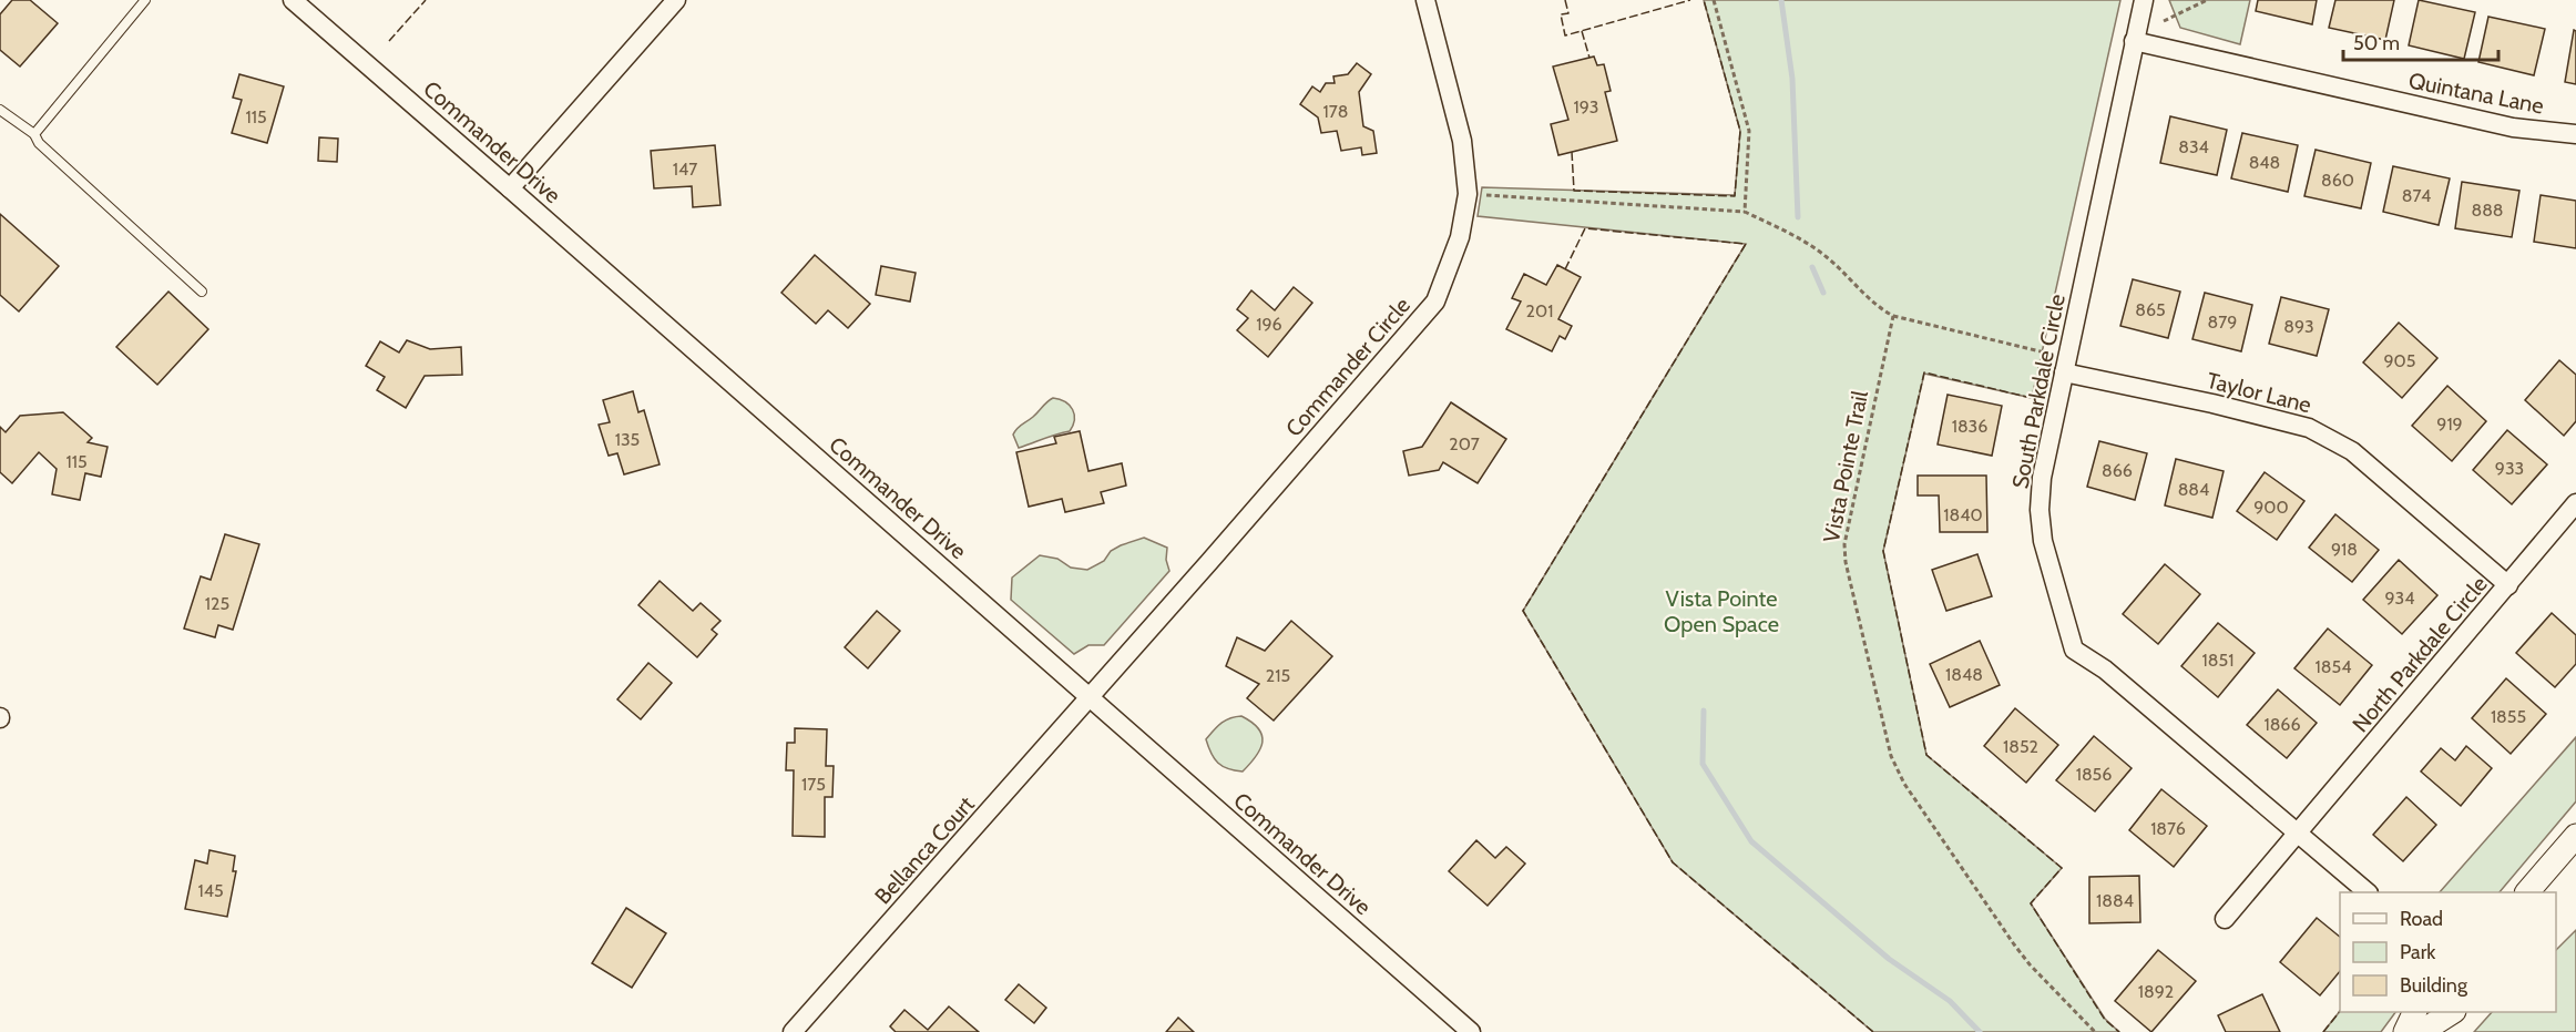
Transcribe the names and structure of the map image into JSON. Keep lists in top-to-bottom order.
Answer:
{
  "streets": {
    "street": [
      "Quintana Lane",
      "Commander Drive",
      "Commander Circle",
      "South Parkdale Circle",
      "Taylor Lane",
      "North Parkdale Circle",
      "Bellanca Court"
    ],
    "path": ["Vista Pointe Trail"]
  },
  "crossings": [
    ["Quintana Lane", "South Parkdale Circle"],
    ["Commander Drive", "Commander Circle"],
    ["Commander Drive", "Bellanca Court"],
    ["Commander Circle", "Bellanca Court"],
    ["South Parkdale Circle", "Taylor Lane"],
    ["South Parkdale Circle", "North Parkdale Circle"],
    ["Taylor Lane", "North Parkdale Circle"]
  ],
  "parks": ["Vista Pointe Open Space"],
  "house_numbers": [
    "193",
    "178",
    "115",
    "834",
    "848",
    "147",
    "860",
    "874",
    "888",
    "865",
    "201",
    "879",
    "196",
    "893",
    "905",
    "919",
    "1836",
    "135",
    "207",
    "115",
    "933",
    "866",
    "884",
    "900",
    "1840",
    "918",
    "934",
    "125",
    "1851",
    "1854",
    "1848",
    "215",
    "1855",
    "1866",
    "1852",
    "1856",
    "175",
    "1876",
    "145",
    "1884",
    "1892"
  ],
  "legend": ["Road", "Park", "Building"],
  "scale_bar": "50 m"
}
